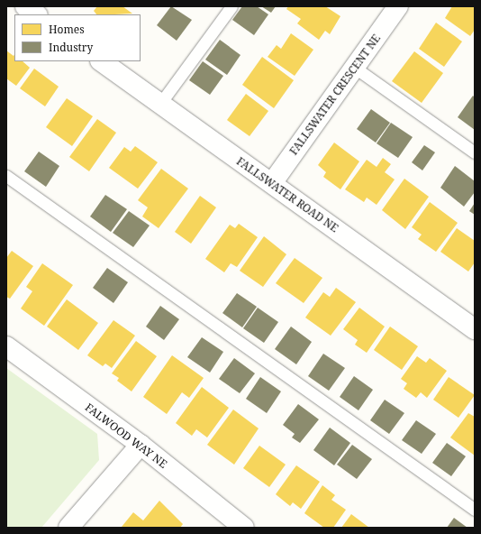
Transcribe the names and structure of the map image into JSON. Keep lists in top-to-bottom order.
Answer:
{
  "streets": {
    "street": ["FALLSWATER CRESCENT NE", "FALLSWATER ROAD NE", "FALWOOD WAY NE"]
  },
  "crossings": [
    ["FALLSWATER CRESCENT NE", "FALLSWATER ROAD NE"]
  ],
  "legend": ["Homes", "Industry"]
}
